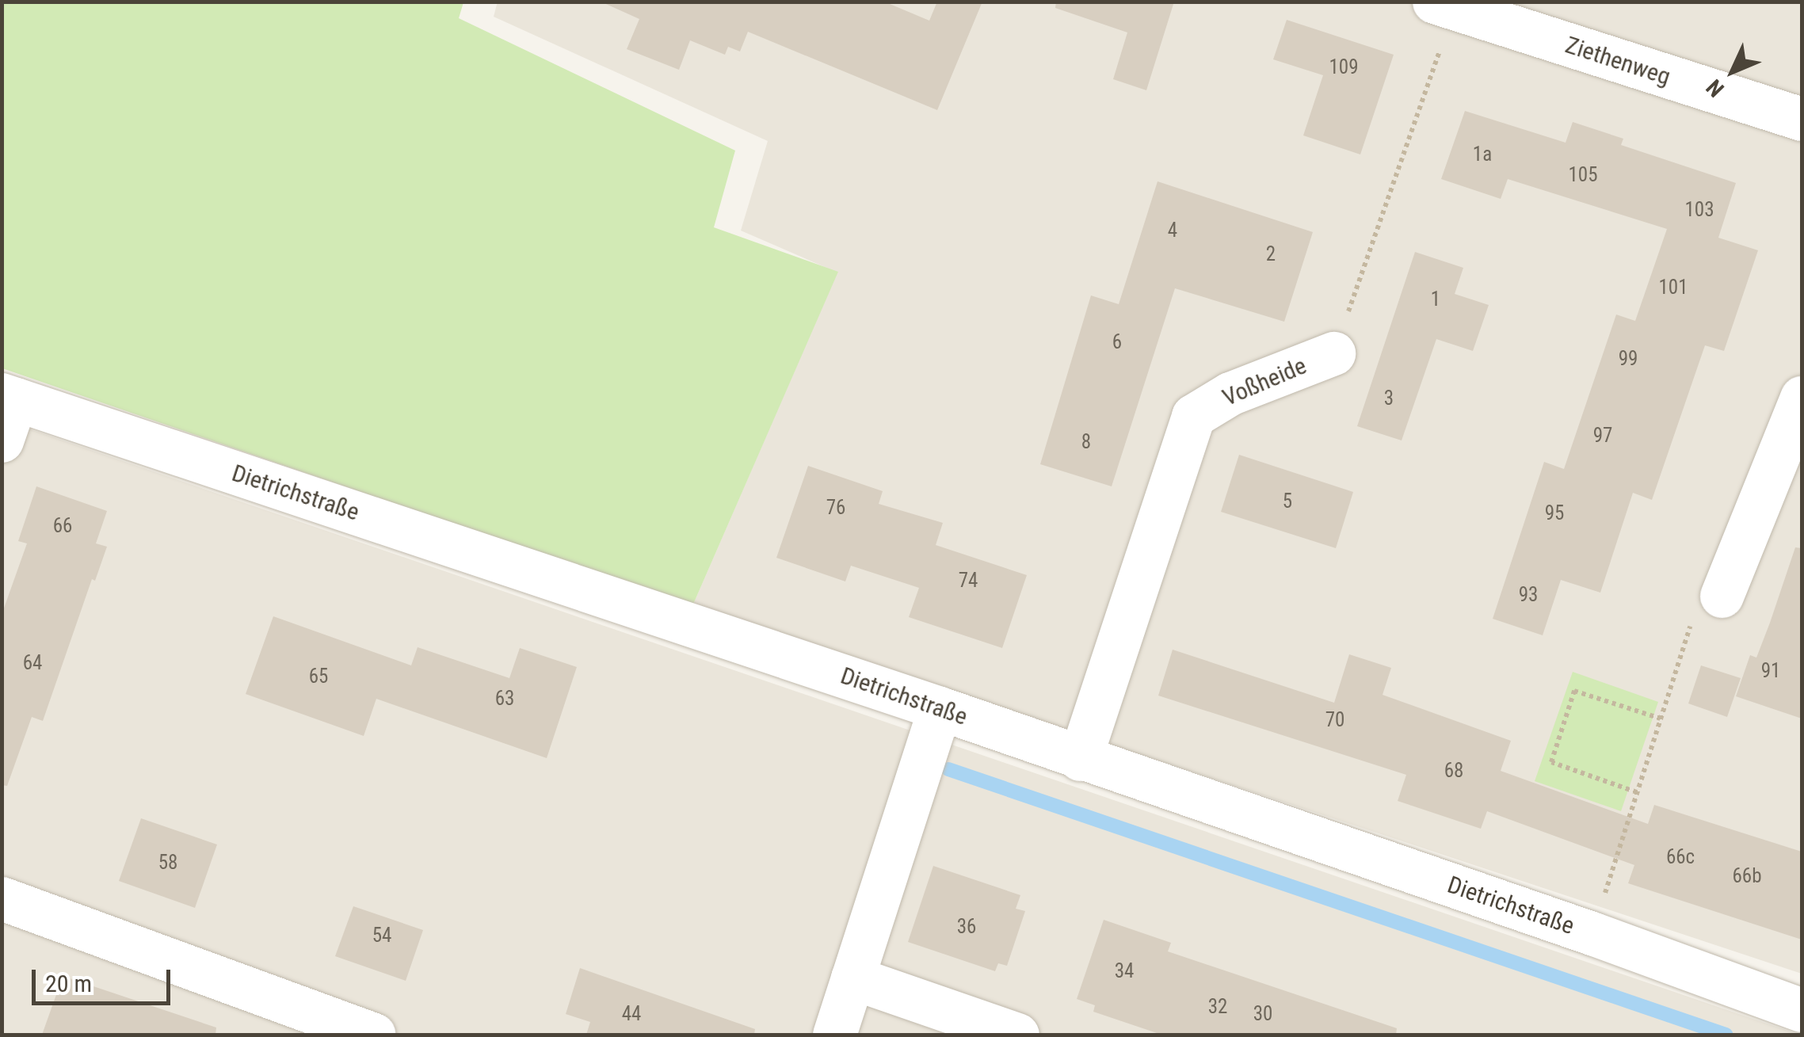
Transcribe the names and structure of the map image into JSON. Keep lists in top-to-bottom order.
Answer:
{
  "streets": {
    "street": ["Ziethenweg", "Voßheide", "Dietrichstraße"]
  },
  "crossings": [
    ["Ziethenweg", "Voßheide"],
    ["Voßheide", "Dietrichstraße"]
  ],
  "house_numbers": [
    "109",
    "1a",
    "105",
    "103",
    "4",
    "2",
    "101",
    "1",
    "6",
    "99",
    "3",
    "97",
    "8",
    "5",
    "76",
    "95",
    "66",
    "74",
    "93",
    "64",
    "91",
    "65",
    "63",
    "70",
    "68",
    "66c",
    "58",
    "66b",
    "36",
    "54",
    "34",
    "32",
    "44",
    "30"
  ],
  "scale_bar": "20 m",
  "north": "bottom left"
}
